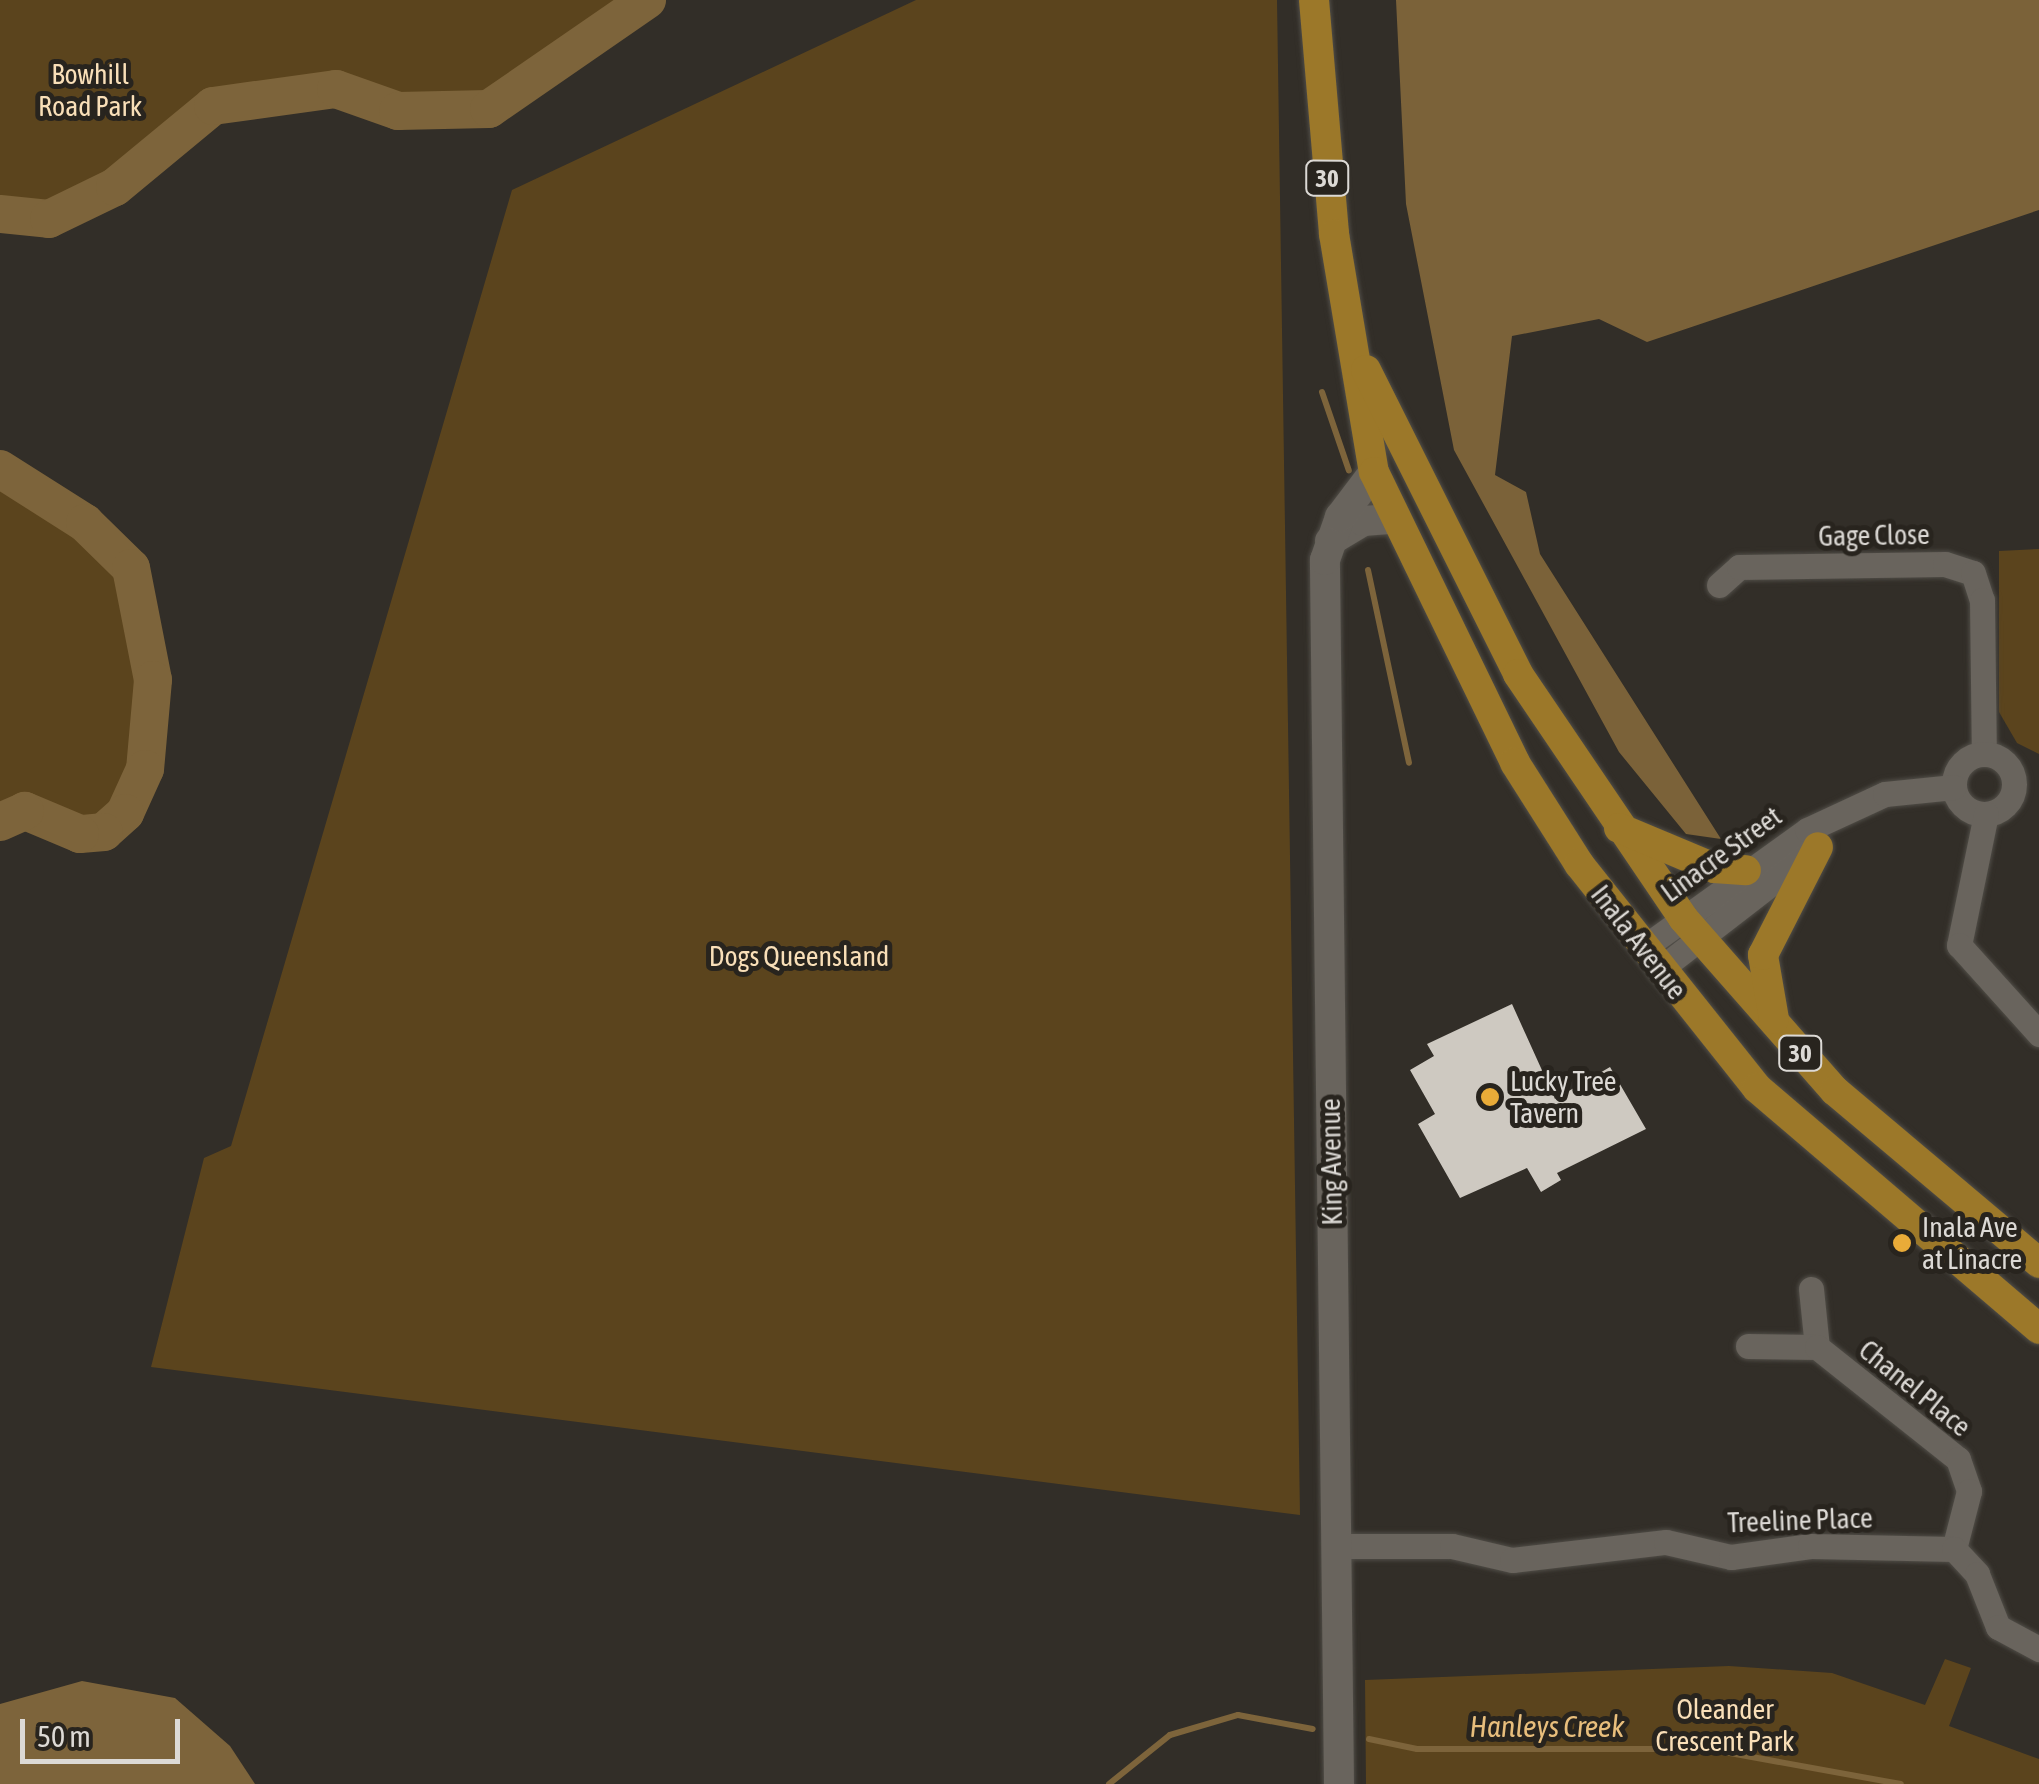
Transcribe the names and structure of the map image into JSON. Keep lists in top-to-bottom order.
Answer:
{
  "streets": {
    "main road": ["30", "Inala Avenue"],
    "street": [
      "Gage Close",
      "Linacre Street",
      "King Avenue",
      "Chanel Place",
      "Treeline Place"
    ]
  },
  "crossings": [
    ["30", "Inala Avenue"],
    ["Gage Close", "Linacre Street"],
    ["Linacre Street", "Inala Avenue"],
    ["King Avenue", "Treeline Place"],
    ["Chanel Place", "Treeline Place"]
  ],
  "water": ["Hanleys Creek"],
  "parks": ["Bowhill Road Park", "Dogs Queensland", "Oleander Crescent Park"],
  "places": ["Lucky Tree Tavern", "Inala Ave at Linacre"],
  "scale_bar": "50 m"
}
